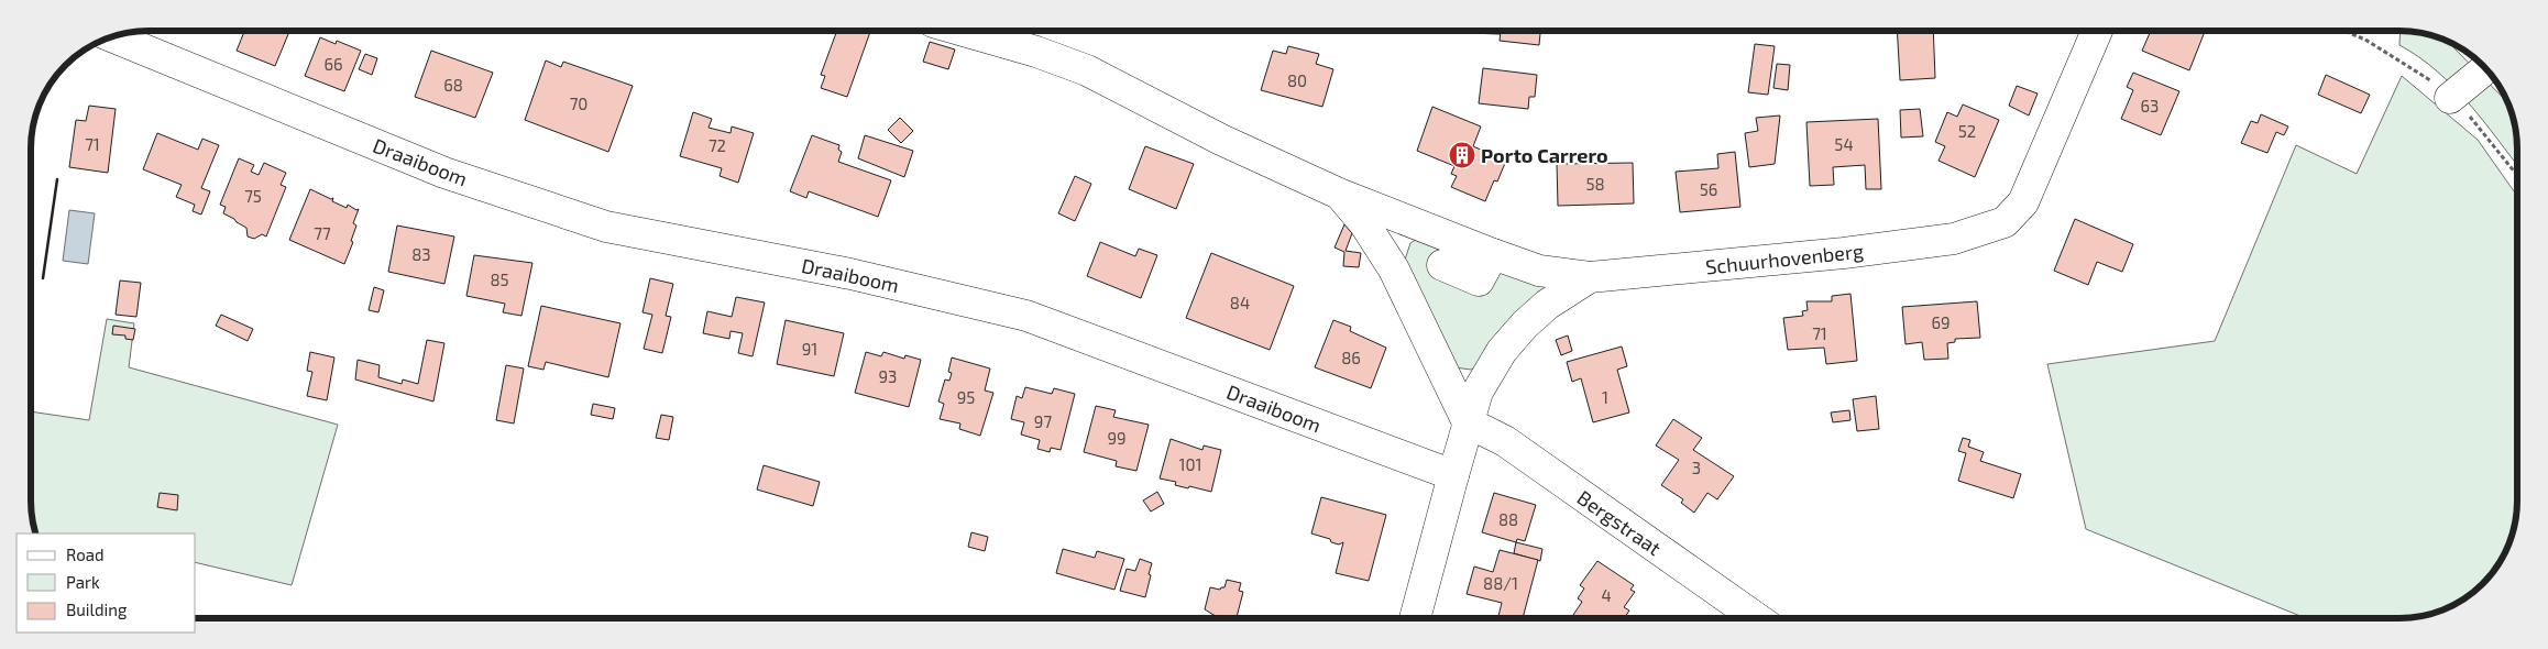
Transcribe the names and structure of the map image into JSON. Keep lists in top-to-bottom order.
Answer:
{
  "streets": {
    "street": ["Draaiboom", "Schuurhovenberg", "Bergstraat"]
  },
  "crossings": [
    ["Draaiboom", "Schuurhovenberg"],
    ["Schuurhovenberg", "Bergstraat"]
  ],
  "places": {
    "building": ["Porto Carrero"]
  },
  "house_numbers": [
    "66",
    "80",
    "68",
    "70",
    "63",
    "52",
    "71",
    "54",
    "72",
    "58",
    "56",
    "75",
    "77",
    "83",
    "85",
    "84",
    "69",
    "71",
    "91",
    "86",
    "93",
    "95",
    "1",
    "97",
    "99",
    "101",
    "3",
    "88",
    "88/1",
    "4"
  ],
  "legend": ["Road", "Park", "Building"]
}
